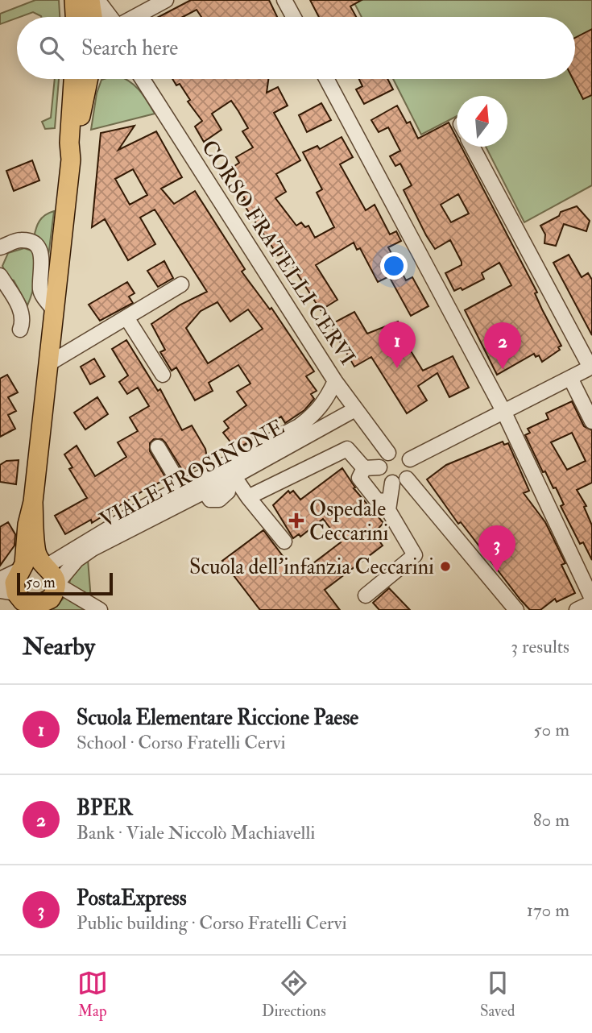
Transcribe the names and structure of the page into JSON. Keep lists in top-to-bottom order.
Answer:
{
  "streets": {
    "street": ["CORSO FRATELLI CERVI", "VIALE FROSINONE"]
  },
  "crossings": [
    ["CORSO FRATELLI CERVI", "VIALE FROSINONE"]
  ],
  "places": {
    "health": ["Ospedale Ceccarini"],
    "other": ["Scuola dell'infanzia Ceccarini"]
  },
  "scale_bar": "50 m",
  "north": "top",
  "page": {
    "search": "Search here",
    "pins": ["1", "2", "3"],
    "scale": "50 m",
    "heading": ["Nearby", "3 results"],
    "list": [
      {
        "mark": "1",
        "name": "Scuola Elementare Riccione Paese",
        "note": "School · Corso Fratelli Cervi",
        "value": "50 m"
      },
      {
        "mark": "2",
        "name": "BPER",
        "note": "Bank · Viale Niccolò Machiavelli",
        "value": "80 m"
      },
      {
        "mark": "3",
        "name": "PostaExpress",
        "note": "Public building · Corso Fratelli Cervi",
        "value": "170 m"
      }
    ],
    "nav": ["Map", "Directions", "Saved"]
  }
}
